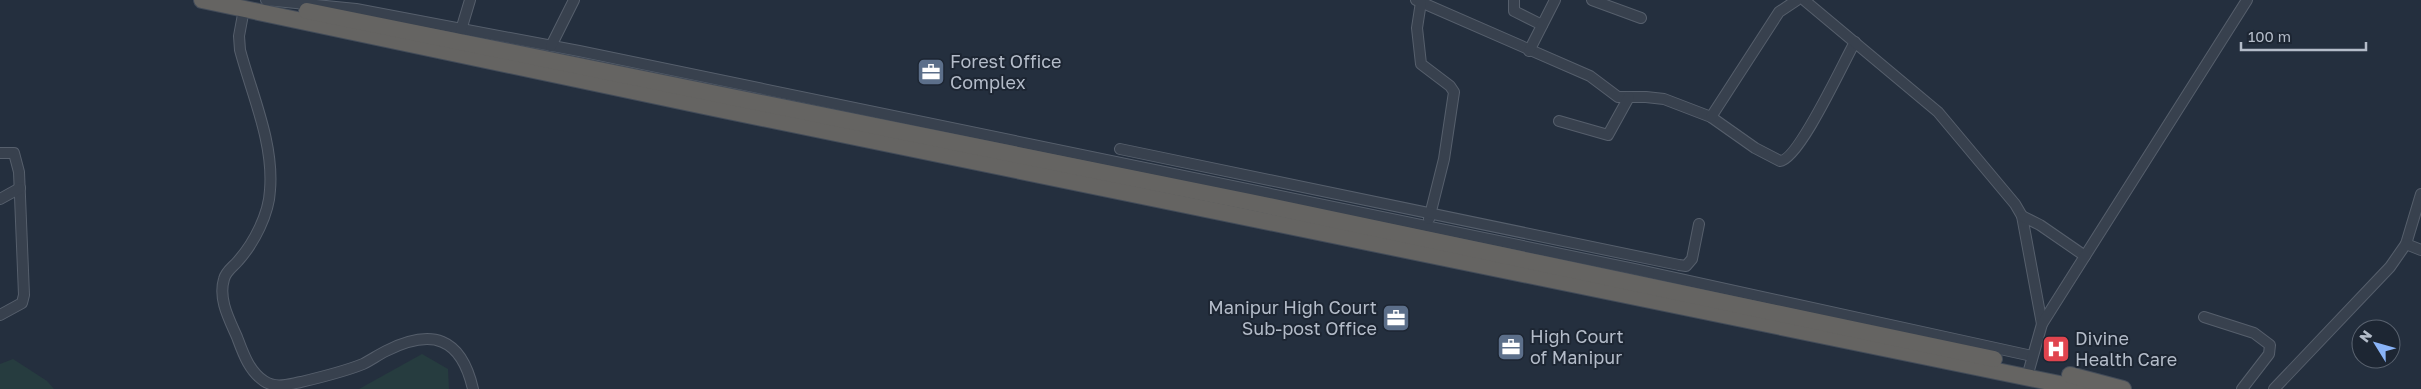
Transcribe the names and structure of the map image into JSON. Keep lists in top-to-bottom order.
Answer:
{
  "places": {
    "office": ["Forest Office Complex", "Manipur High Court Sub-post Office", "High Court of Manipur"],
    "hospital": ["Divine Health Care"]
  },
  "scale_bar": "100 m",
  "north": "top left"
}
